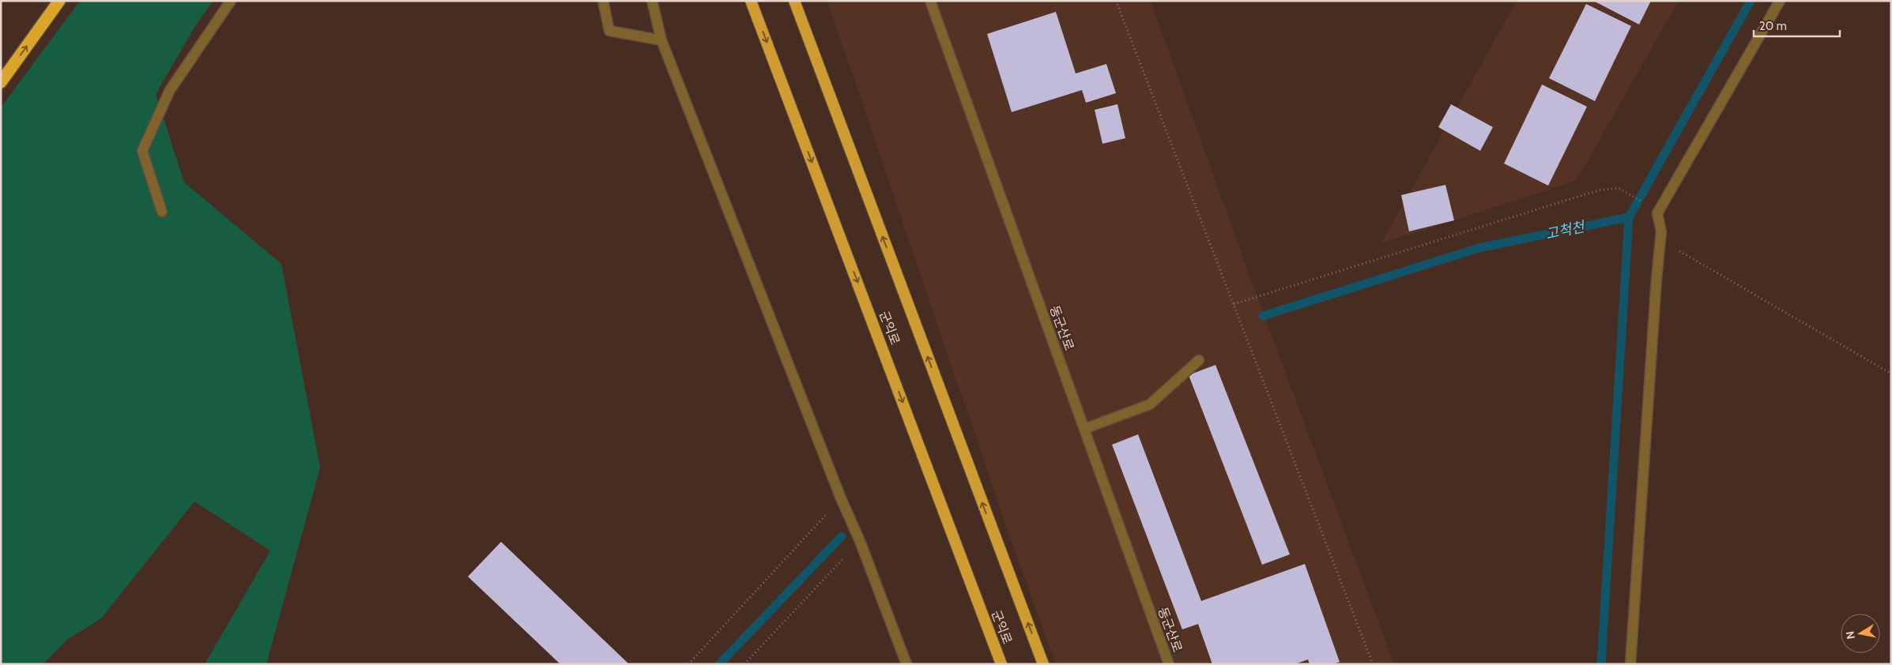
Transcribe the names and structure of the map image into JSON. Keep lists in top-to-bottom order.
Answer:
{
  "streets": {
    "highway": ["군익로"],
    "street": ["동군산로"]
  },
  "water": ["고척천"],
  "scale_bar": "20 m",
  "north": "left"
}
